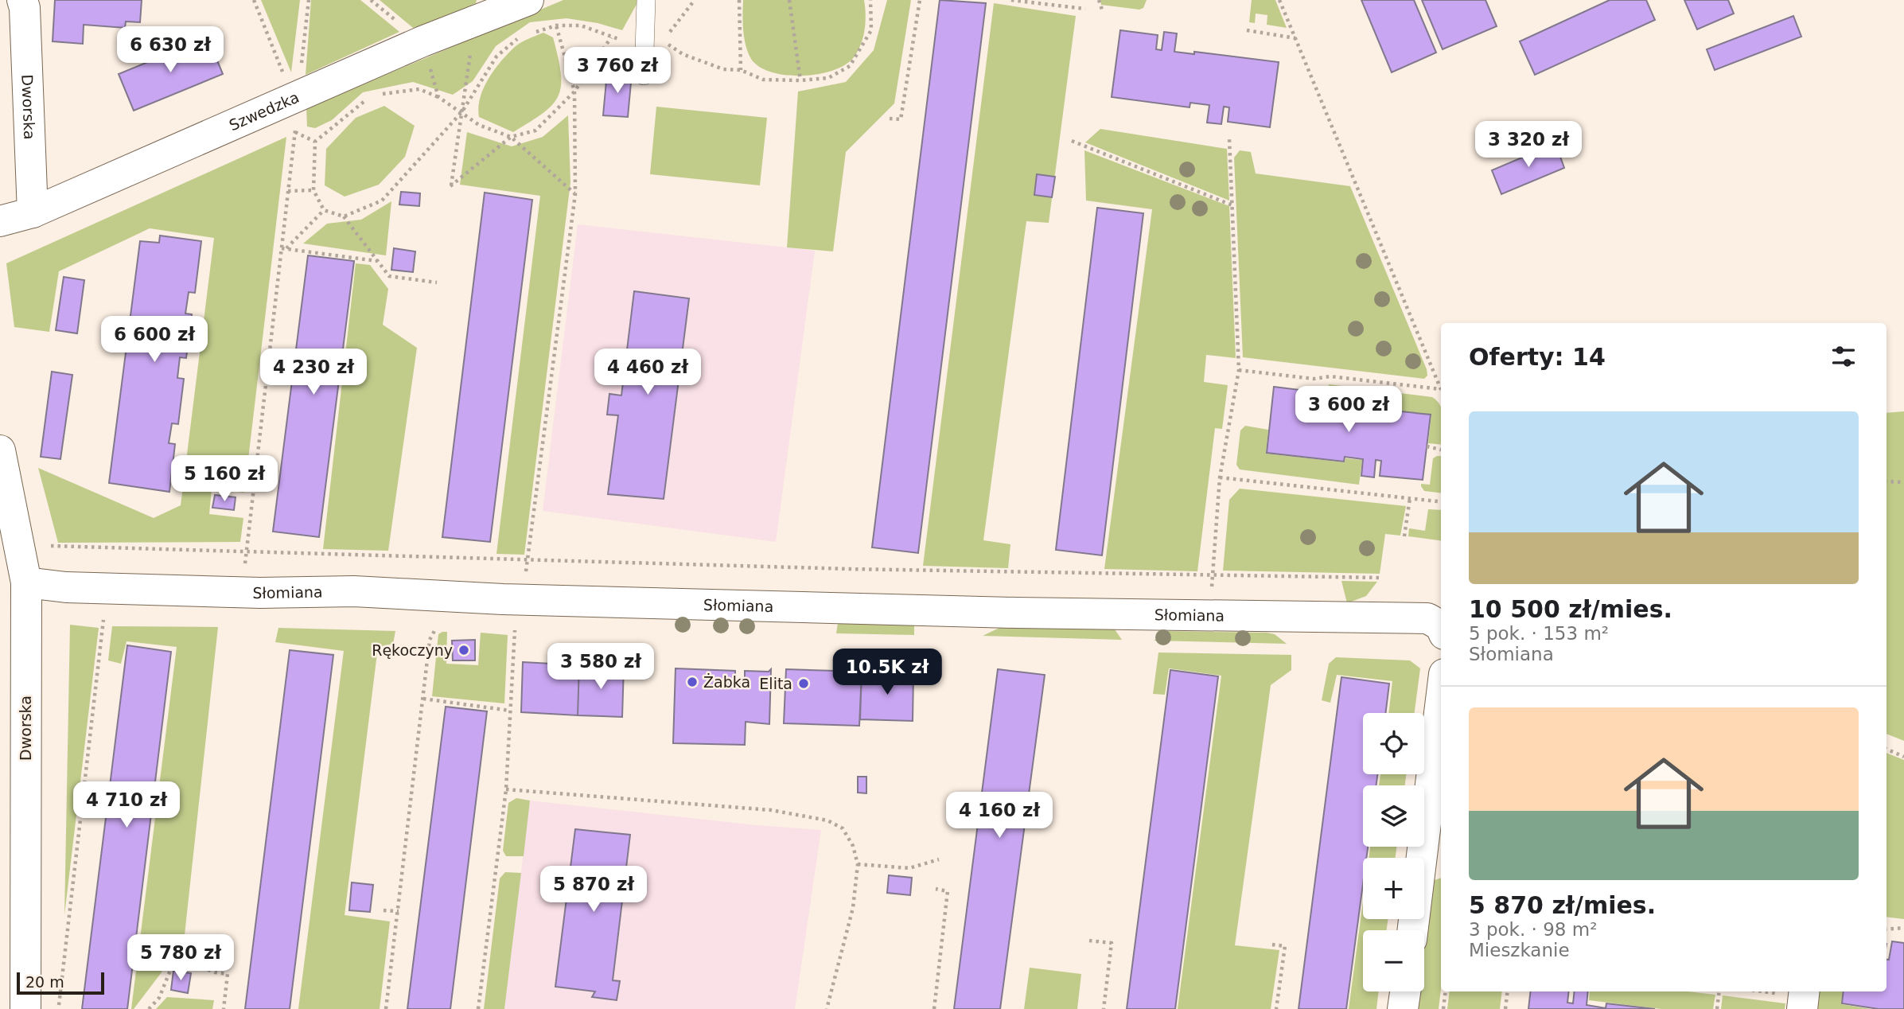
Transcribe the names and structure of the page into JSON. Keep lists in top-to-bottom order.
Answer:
{
  "streets": {
    "street": ["Dworska", "Szwedzka", "Słomiana"]
  },
  "crossings": [
    ["Dworska", "Szwedzka"],
    ["Dworska", "Słomiana"]
  ],
  "places": ["Rękoczyny", "Żabka", "Elita"],
  "scale_bar": "20 m",
  "page": {
    "price": [
      "6 630 zł",
      "3 760 zł",
      "3 320 zł",
      "6 600 zł",
      "4 230 zł",
      "4 460 zł",
      "3 600 zł",
      "5 160 zł",
      "3 580 zł",
      "10.5K zł",
      "4 710 zł",
      "4 160 zł",
      "5 870 zł",
      "5 780 zł"
    ],
    "heading": "Oferty: 14",
    "list": [
      {
        "name": "10 500 zł/mies.",
        "note": "5 pok. · 153 m² · Słomiana"
      },
      {
        "name": "5 870 zł/mies.",
        "note": "3 pok. · 98 m² · Mieszkanie"
      }
    ],
    "map_buttons": ["+", "−"],
    "scale": "20 m"
  }
}
